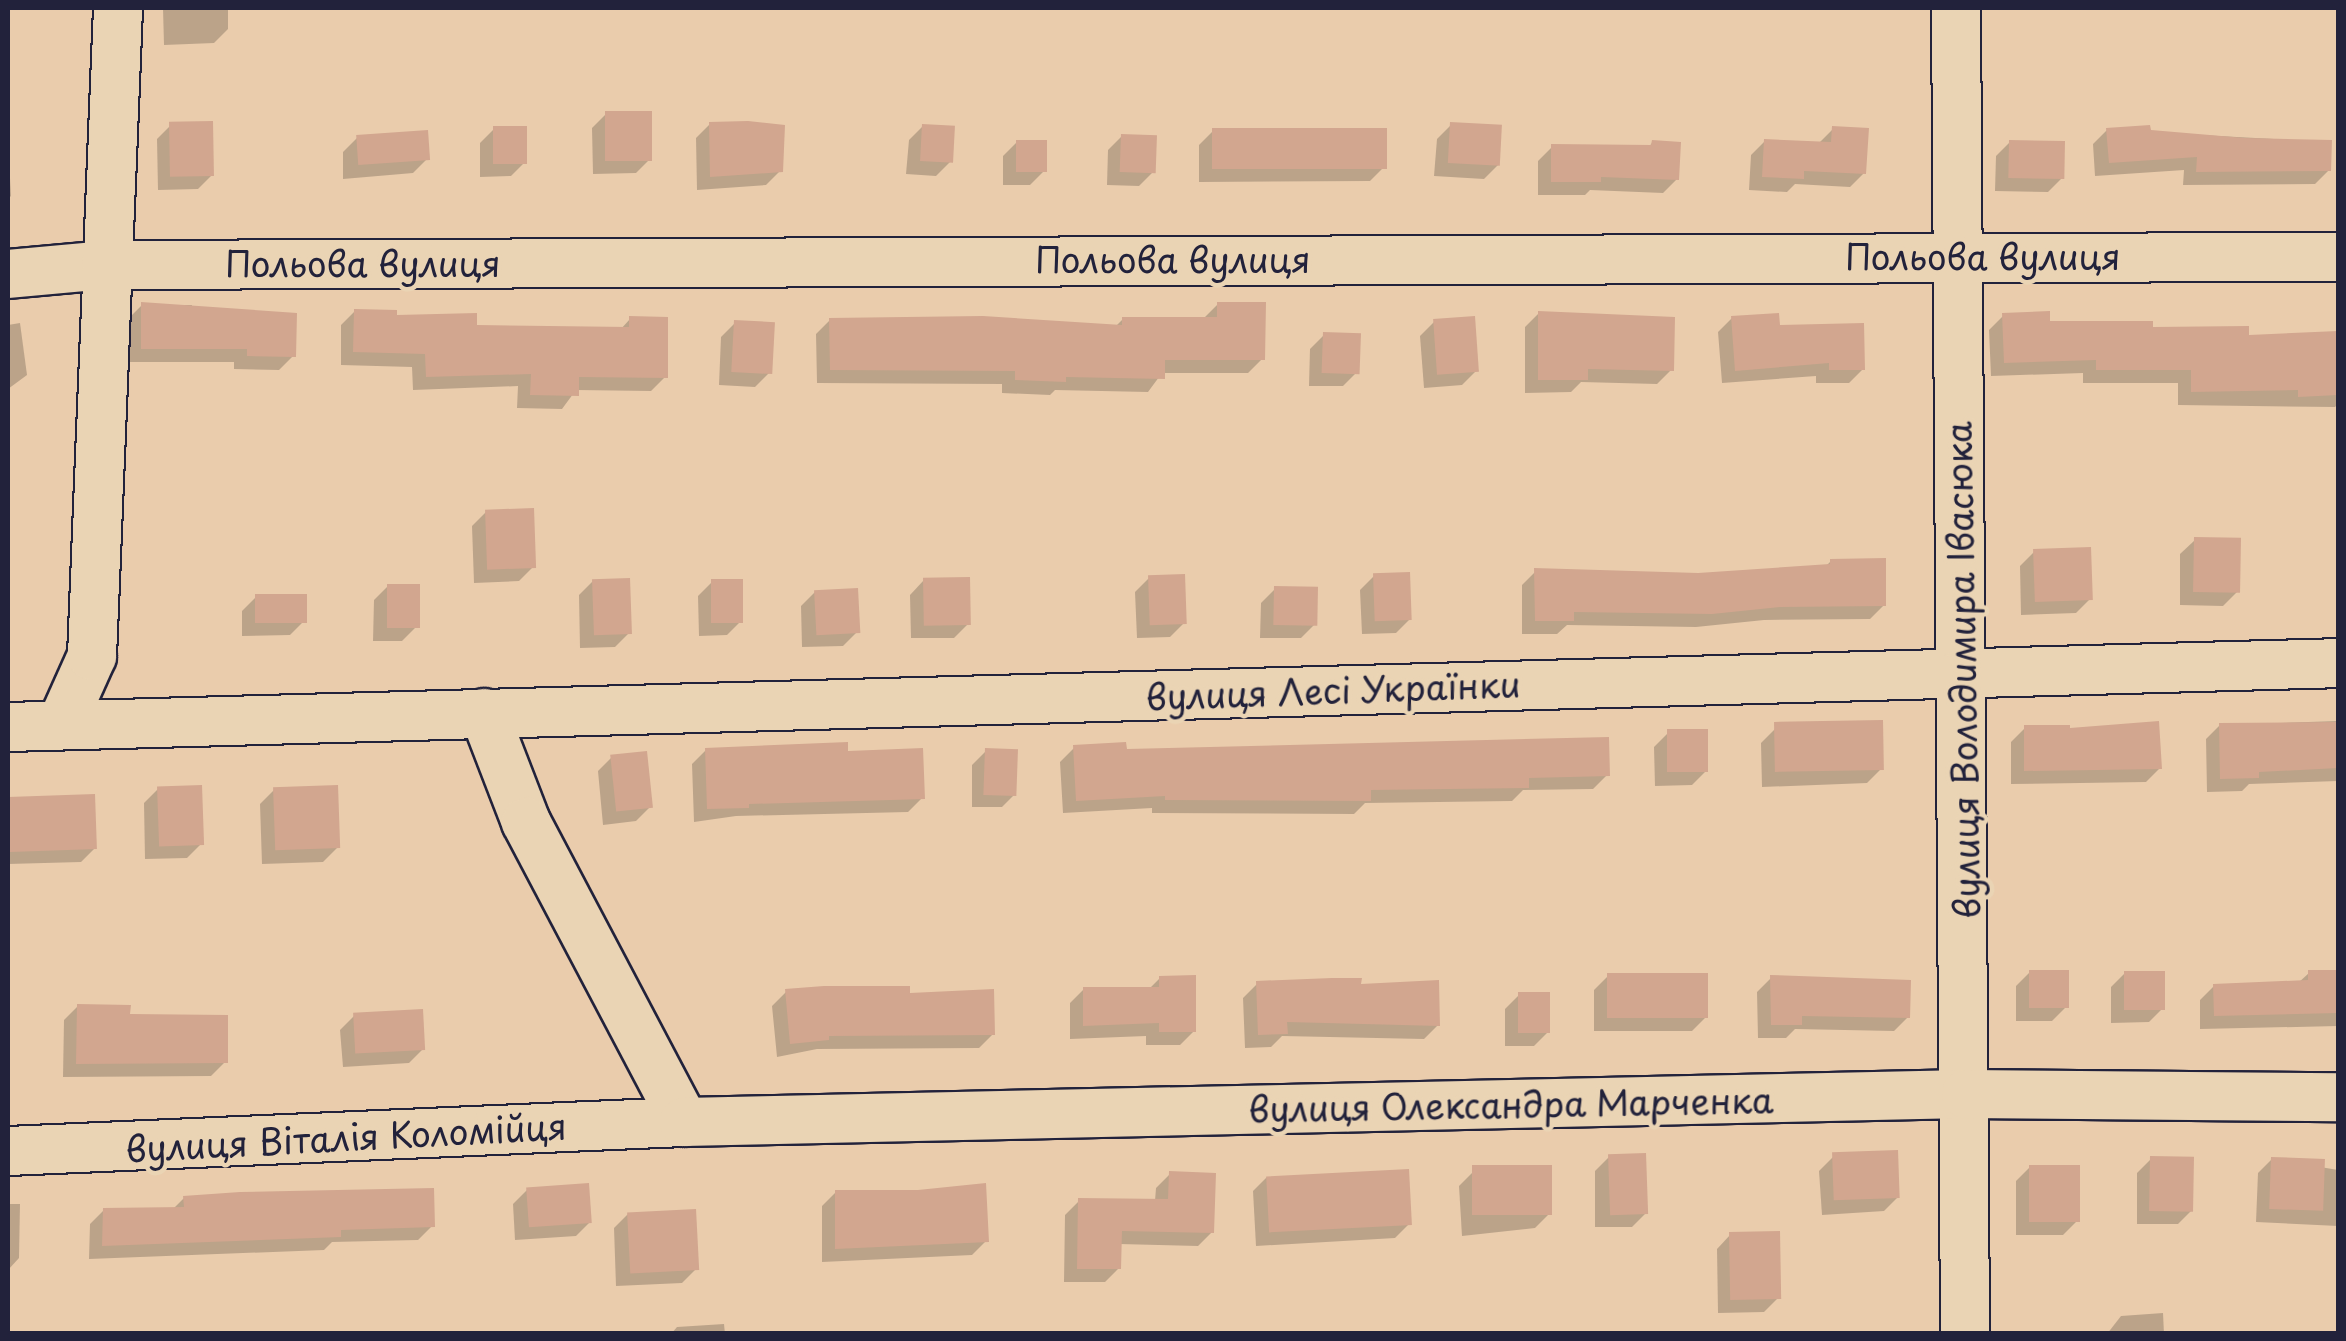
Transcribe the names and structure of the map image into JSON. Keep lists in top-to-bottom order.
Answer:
{
  "streets": {
    "street": [
      "Польова вулиця",
      "вулиця Володимира Івасюка",
      "вулиця Лесі Українки",
      "вулиця Олександра Марченка",
      "вулиця Віталія Коломійця"
    ]
  },
  "crossings": [
    ["Польова вулиця", "вулиця Володимира Івасюка"],
    ["вулиця Володимира Івасюка", "вулиця Лесі Українки"],
    ["вулиця Володимира Івасюка", "вулиця Олександра Марченка"],
    ["вулиця Олександра Марченка", "вулиця Віталія Коломійця"]
  ]
}
